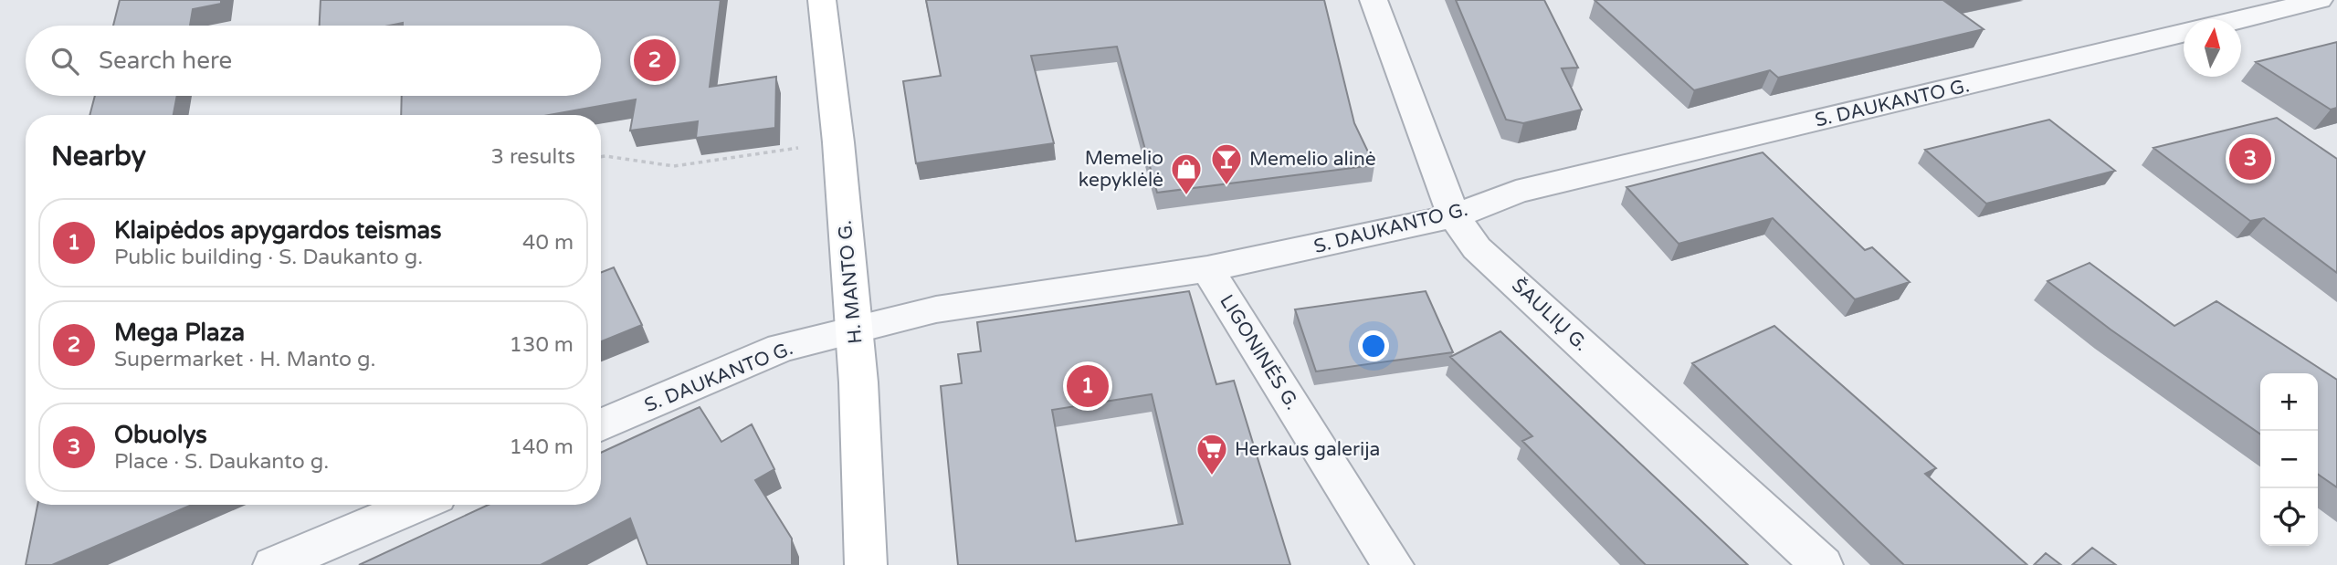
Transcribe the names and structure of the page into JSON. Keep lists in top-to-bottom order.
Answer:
{
  "streets": {
    "main road": ["H. MANTO G."],
    "street": ["S. DAUKANTO G.", "ŠAULIŲ G.", "LIGONINĖS G."]
  },
  "crossings": [
    ["S. DAUKANTO G.", "H. MANTO G."],
    ["S. DAUKANTO G.", "ŠAULIŲ G."],
    ["S. DAUKANTO G.", "LIGONINĖS G."]
  ],
  "places": {
    "bar": ["Memelio alinė"],
    "shop": ["Memelio kepyklėlė"],
    "supermarket": ["Herkaus galerija"]
  },
  "north": "top",
  "page": {
    "search": "Search here",
    "pins": ["2", "3", "1"],
    "heading": ["Nearby", "3 results"],
    "list": [
      {
        "mark": "1",
        "name": "Klaipėdos apygardos teismas",
        "note": "Public building · S. Daukanto g.",
        "value": "40 m"
      },
      {
        "mark": "2",
        "name": "Mega Plaza",
        "note": "Supermarket · H. Manto g.",
        "value": "130 m"
      },
      {
        "mark": "3",
        "name": "Obuolys",
        "note": "Place · S. Daukanto g.",
        "value": "140 m"
      }
    ],
    "map_buttons": ["+", "−"]
  }
}
